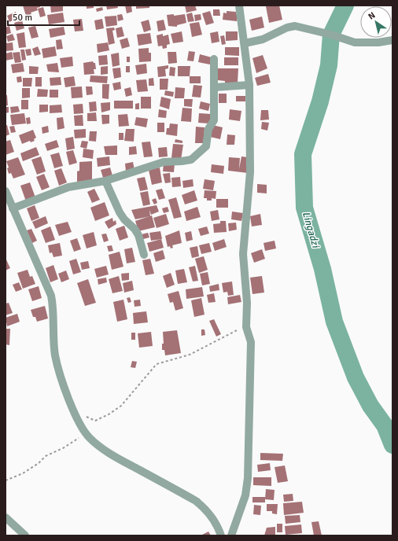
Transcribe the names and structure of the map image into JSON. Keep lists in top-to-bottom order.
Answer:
{
  "water": ["Lingadzi"],
  "scale_bar": "50 m",
  "north": "top left"
}
